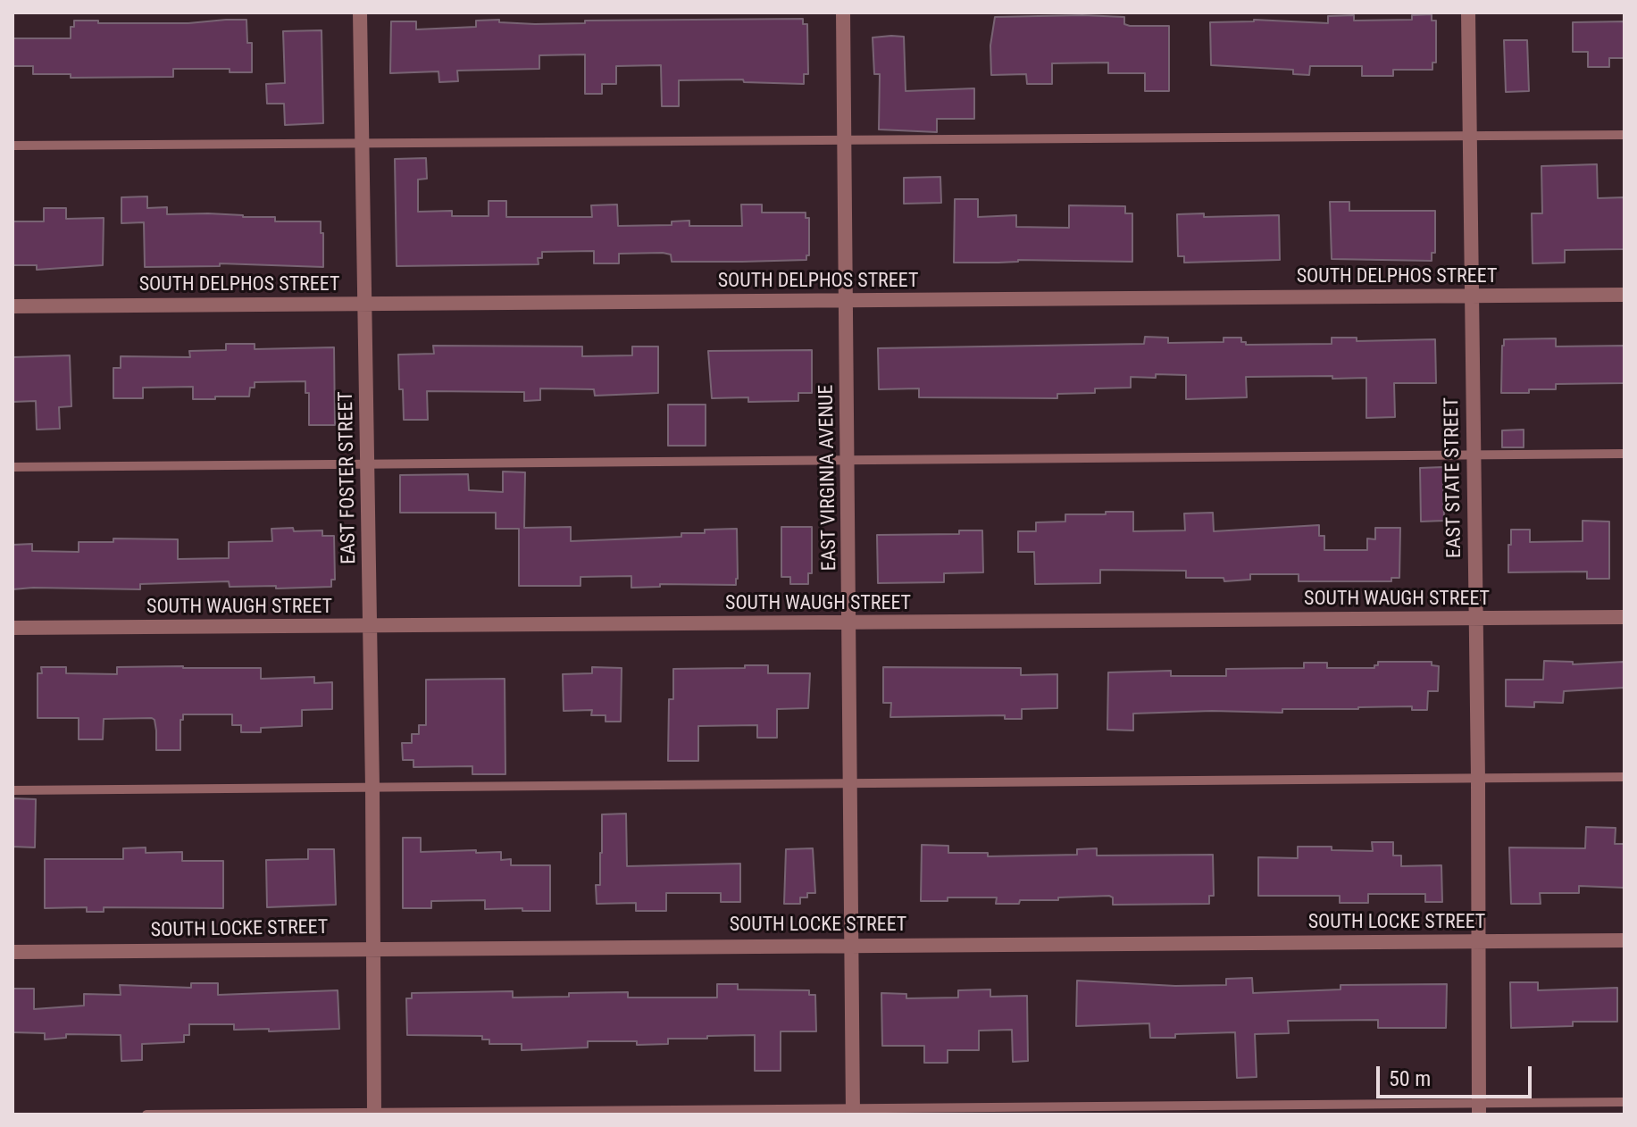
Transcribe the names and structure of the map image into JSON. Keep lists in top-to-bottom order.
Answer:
{
  "streets": {
    "street": [
      "SOUTH DELPHOS STREET",
      "EAST FOSTER STREET",
      "EAST VIRGINIA AVENUE",
      "EAST STATE STREET",
      "SOUTH WAUGH STREET",
      "SOUTH LOCKE STREET"
    ]
  },
  "crossings": [
    ["SOUTH DELPHOS STREET", "EAST FOSTER STREET"],
    ["SOUTH DELPHOS STREET", "EAST VIRGINIA AVENUE"],
    ["SOUTH DELPHOS STREET", "EAST STATE STREET"],
    ["EAST FOSTER STREET", "SOUTH WAUGH STREET"],
    ["EAST FOSTER STREET", "SOUTH LOCKE STREET"],
    ["EAST VIRGINIA AVENUE", "SOUTH WAUGH STREET"],
    ["EAST VIRGINIA AVENUE", "SOUTH LOCKE STREET"],
    ["EAST STATE STREET", "SOUTH WAUGH STREET"],
    ["EAST STATE STREET", "SOUTH LOCKE STREET"]
  ],
  "scale_bar": "50 m"
}
